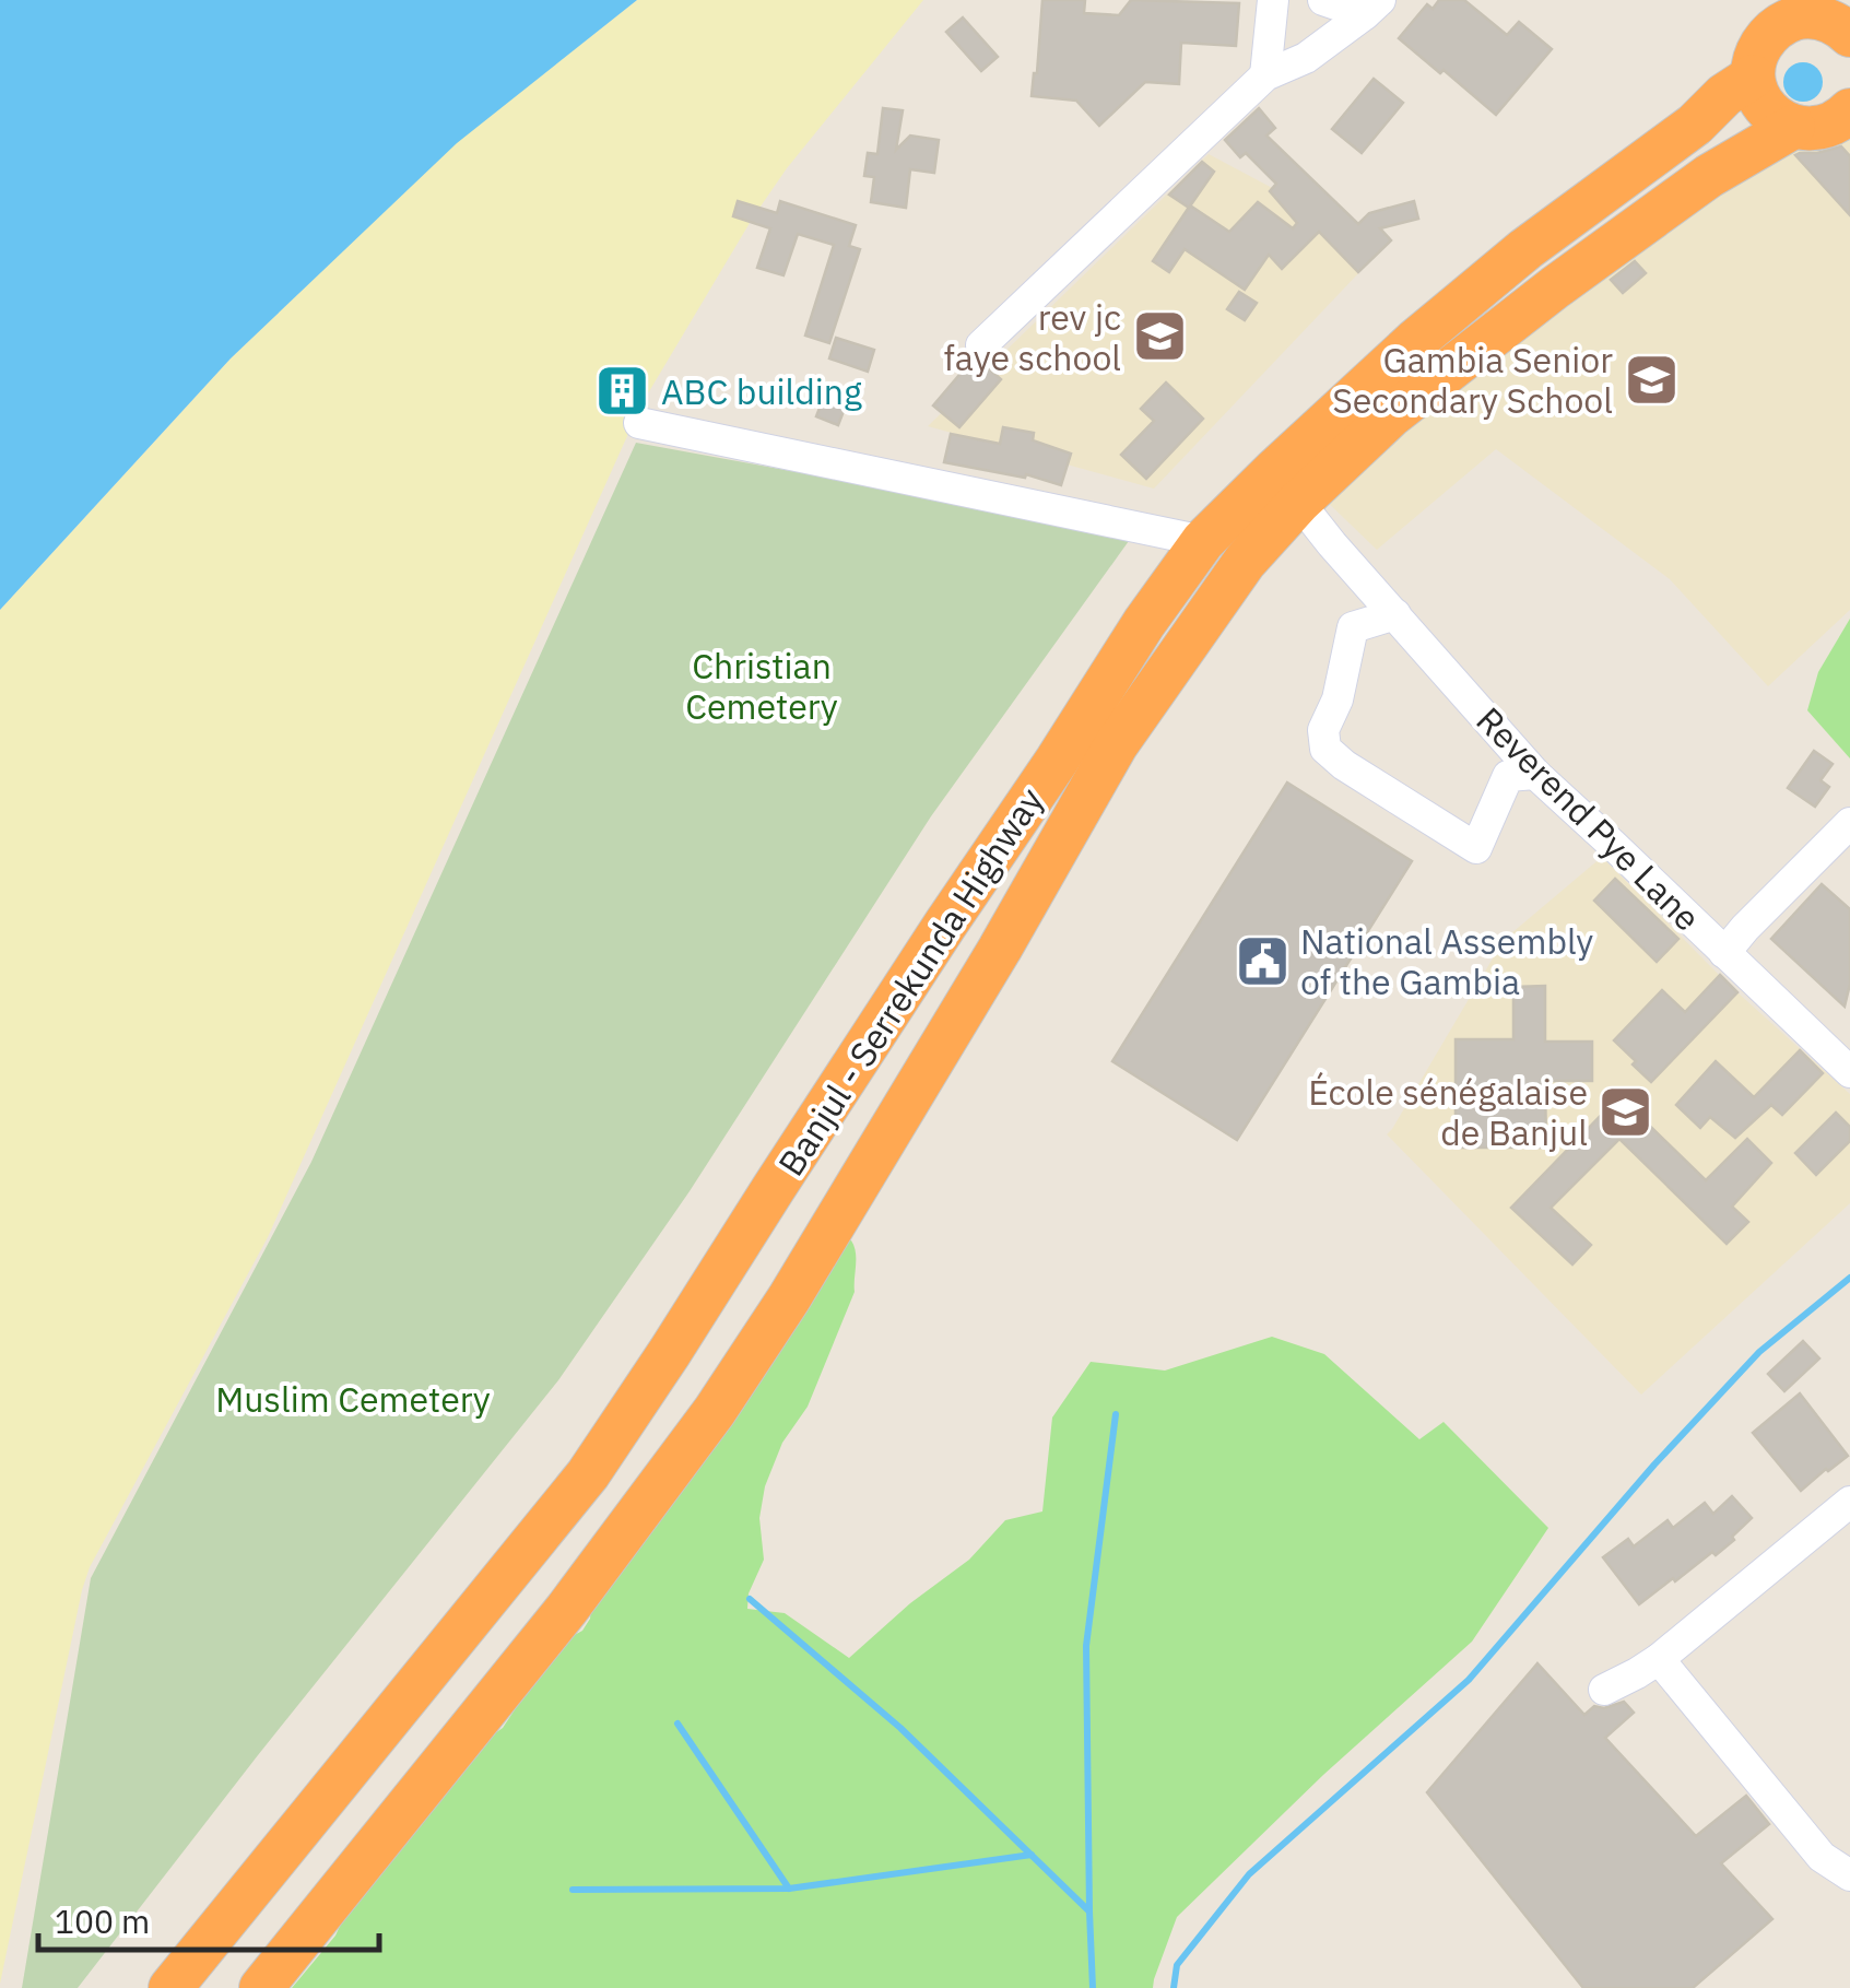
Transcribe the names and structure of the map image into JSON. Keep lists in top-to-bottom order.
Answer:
{
  "streets": {
    "highway": ["Banjul - Serrekunda Highway"],
    "street": ["Reverend Pye Lane"]
  },
  "crossings": [
    ["Reverend Pye Lane", "Banjul - Serrekunda Highway"]
  ],
  "parks": ["Christian Cemetery", "Muslim Cemetery"],
  "places": {
    "school or university": ["rev jc faye school", "Gambia Senior Secondary School", "École sénégalaise de Banjul"],
    "building": ["ABC building"],
    "public building": ["National Assembly of the Gambia"]
  },
  "scale_bar": "100 m"
}
